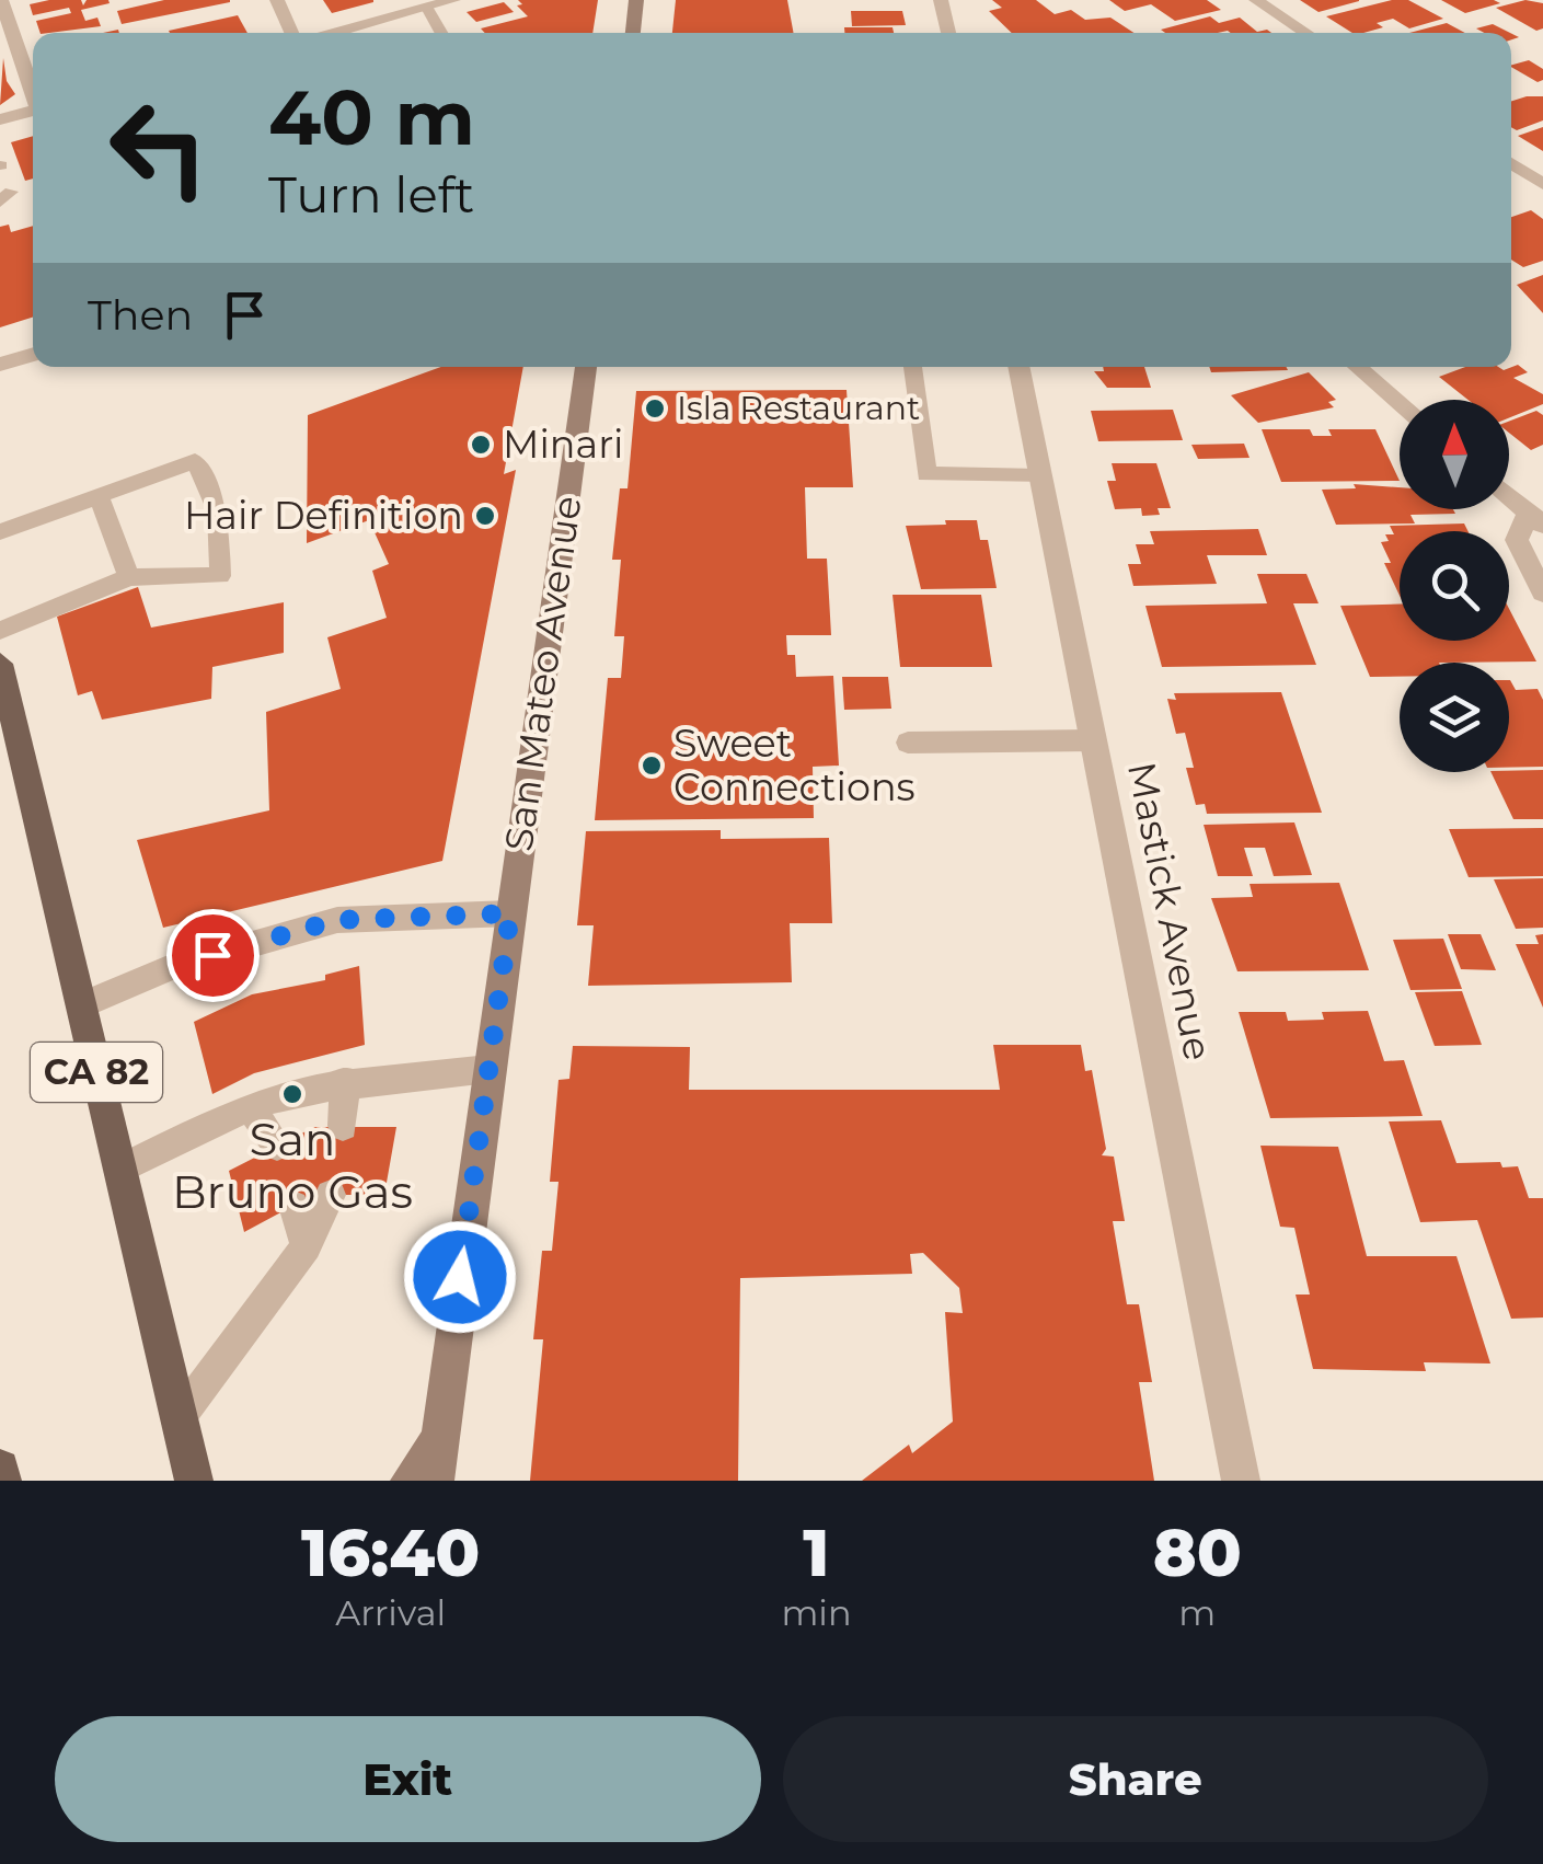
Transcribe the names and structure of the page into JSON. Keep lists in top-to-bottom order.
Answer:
{
  "streets": {
    "main road": ["CA 82"],
    "street": ["San Mateo Avenue", "Mastick Avenue"]
  },
  "places": [
    "Isla Restaurant",
    "Minari",
    "Hair Definition",
    "Sweet Connections",
    "San Bruno Gas"
  ],
  "north": "top",
  "page": {
    "turn": ["40 m", "Turn left"],
    "then": "Then",
    "eta": [
      "16:40",
      "Arrival",
      "1",
      "min",
      "80",
      "m"
    ],
    "buttons": ["Exit", "Share"]
  }
}
